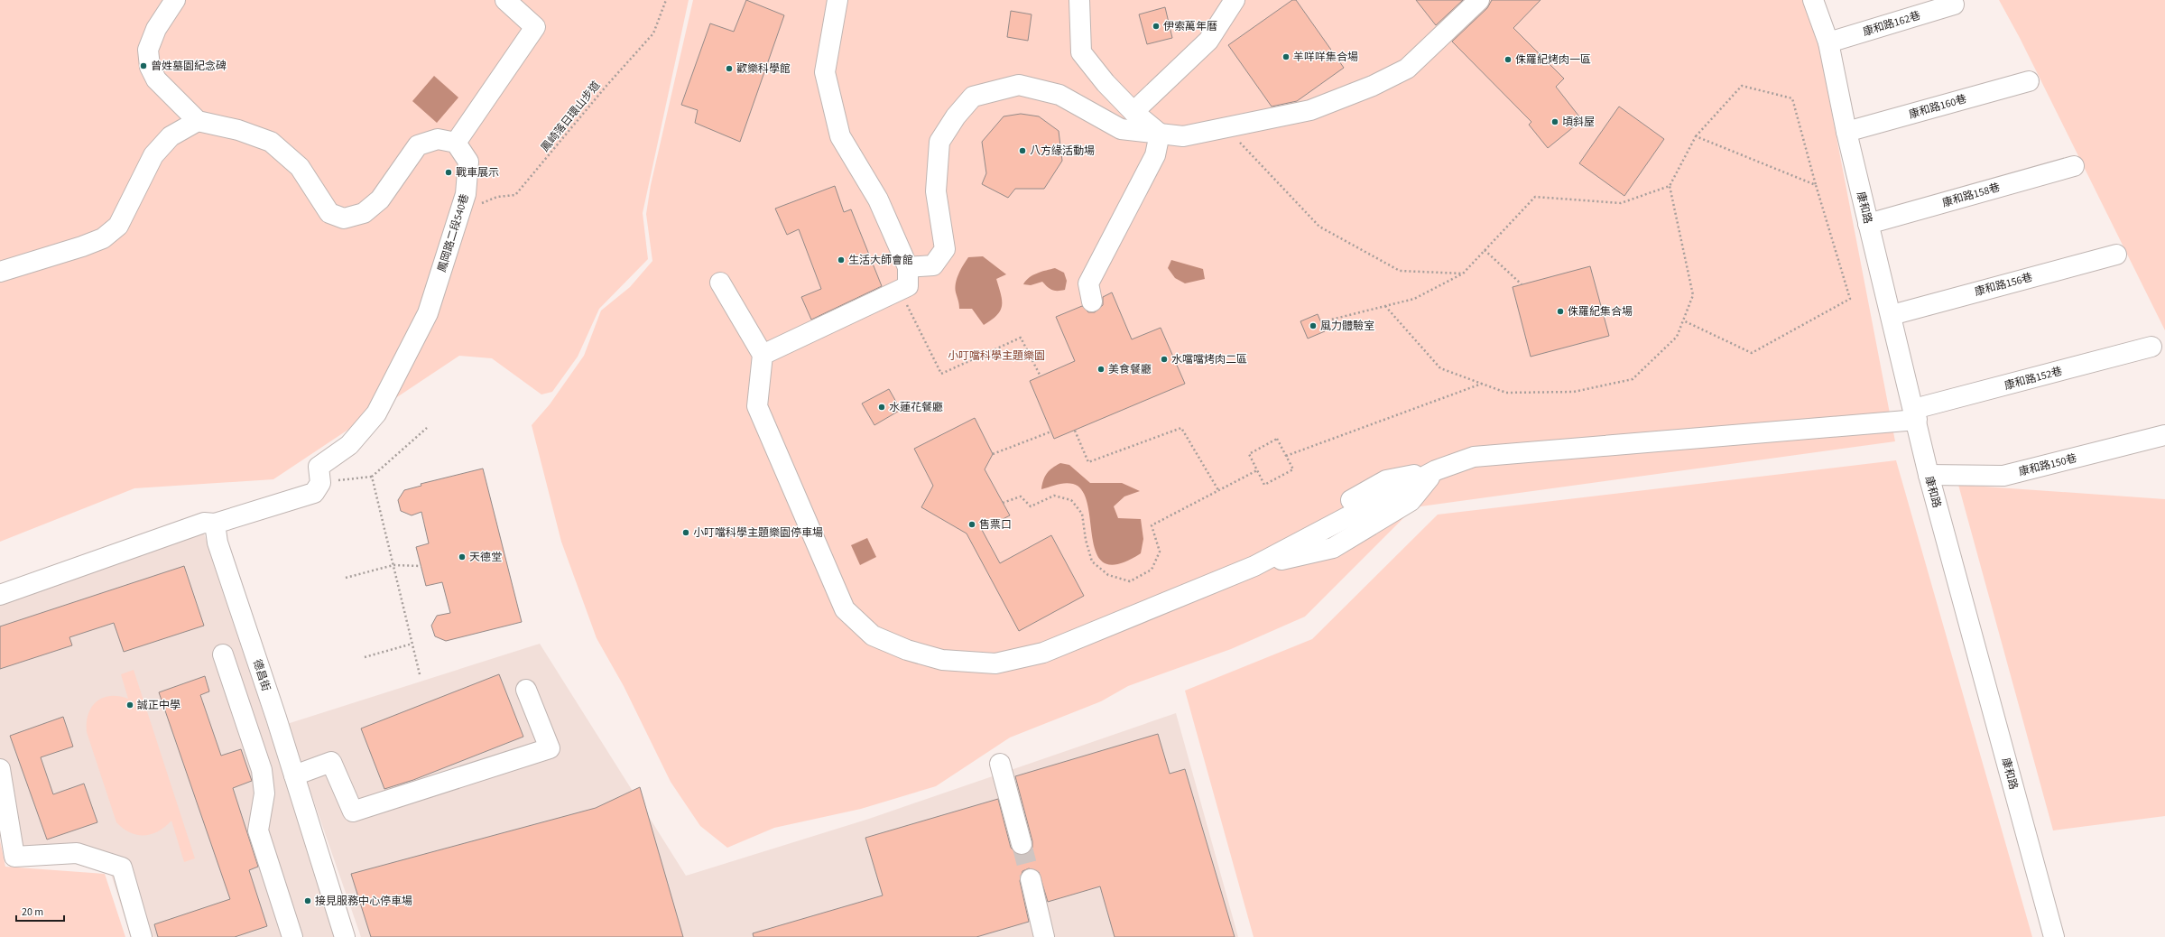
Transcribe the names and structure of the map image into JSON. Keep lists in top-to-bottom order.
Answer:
{
  "streets": {
    "street": [
      "康和路162巷",
      "康和路160巷",
      "康和路158巷",
      "康和路",
      "鳳岡路二段540巷",
      "康和路156巷",
      "康和路152巷",
      "康和路150巷",
      "德昌街"
    ],
    "path": ["鳳崎落日環山步道"]
  },
  "crossings": [
    ["康和路162巷", "康和路"],
    ["康和路160巷", "康和路"],
    ["鳳崎落日環山步道", "鳳岡路二段540巷"],
    ["康和路158巷", "康和路"],
    ["康和路", "康和路156巷"],
    ["康和路", "康和路152巷"],
    ["康和路", "康和路150巷"]
  ],
  "parks": ["小叮噹科學主題樂園"],
  "places": [
    "伊索萬年曆",
    "羊咩咩集合場",
    "侏羅紀烤肉一區",
    "曾姓墓園紀念碑",
    "歡樂科學館",
    "頃斜屋",
    "八方緣活動場",
    "戰車展示",
    "生活大師會館",
    "侏羅紀集合場",
    "風力體驗室",
    "水噹噹烤肉二區",
    "美食餐廳",
    "水蓮花餐廳",
    "售票口",
    "小叮噹科學主題樂園停車場",
    "天德堂",
    "誠正中學",
    "接見服務中心停車場"
  ],
  "scale_bar": "20 m"
}
